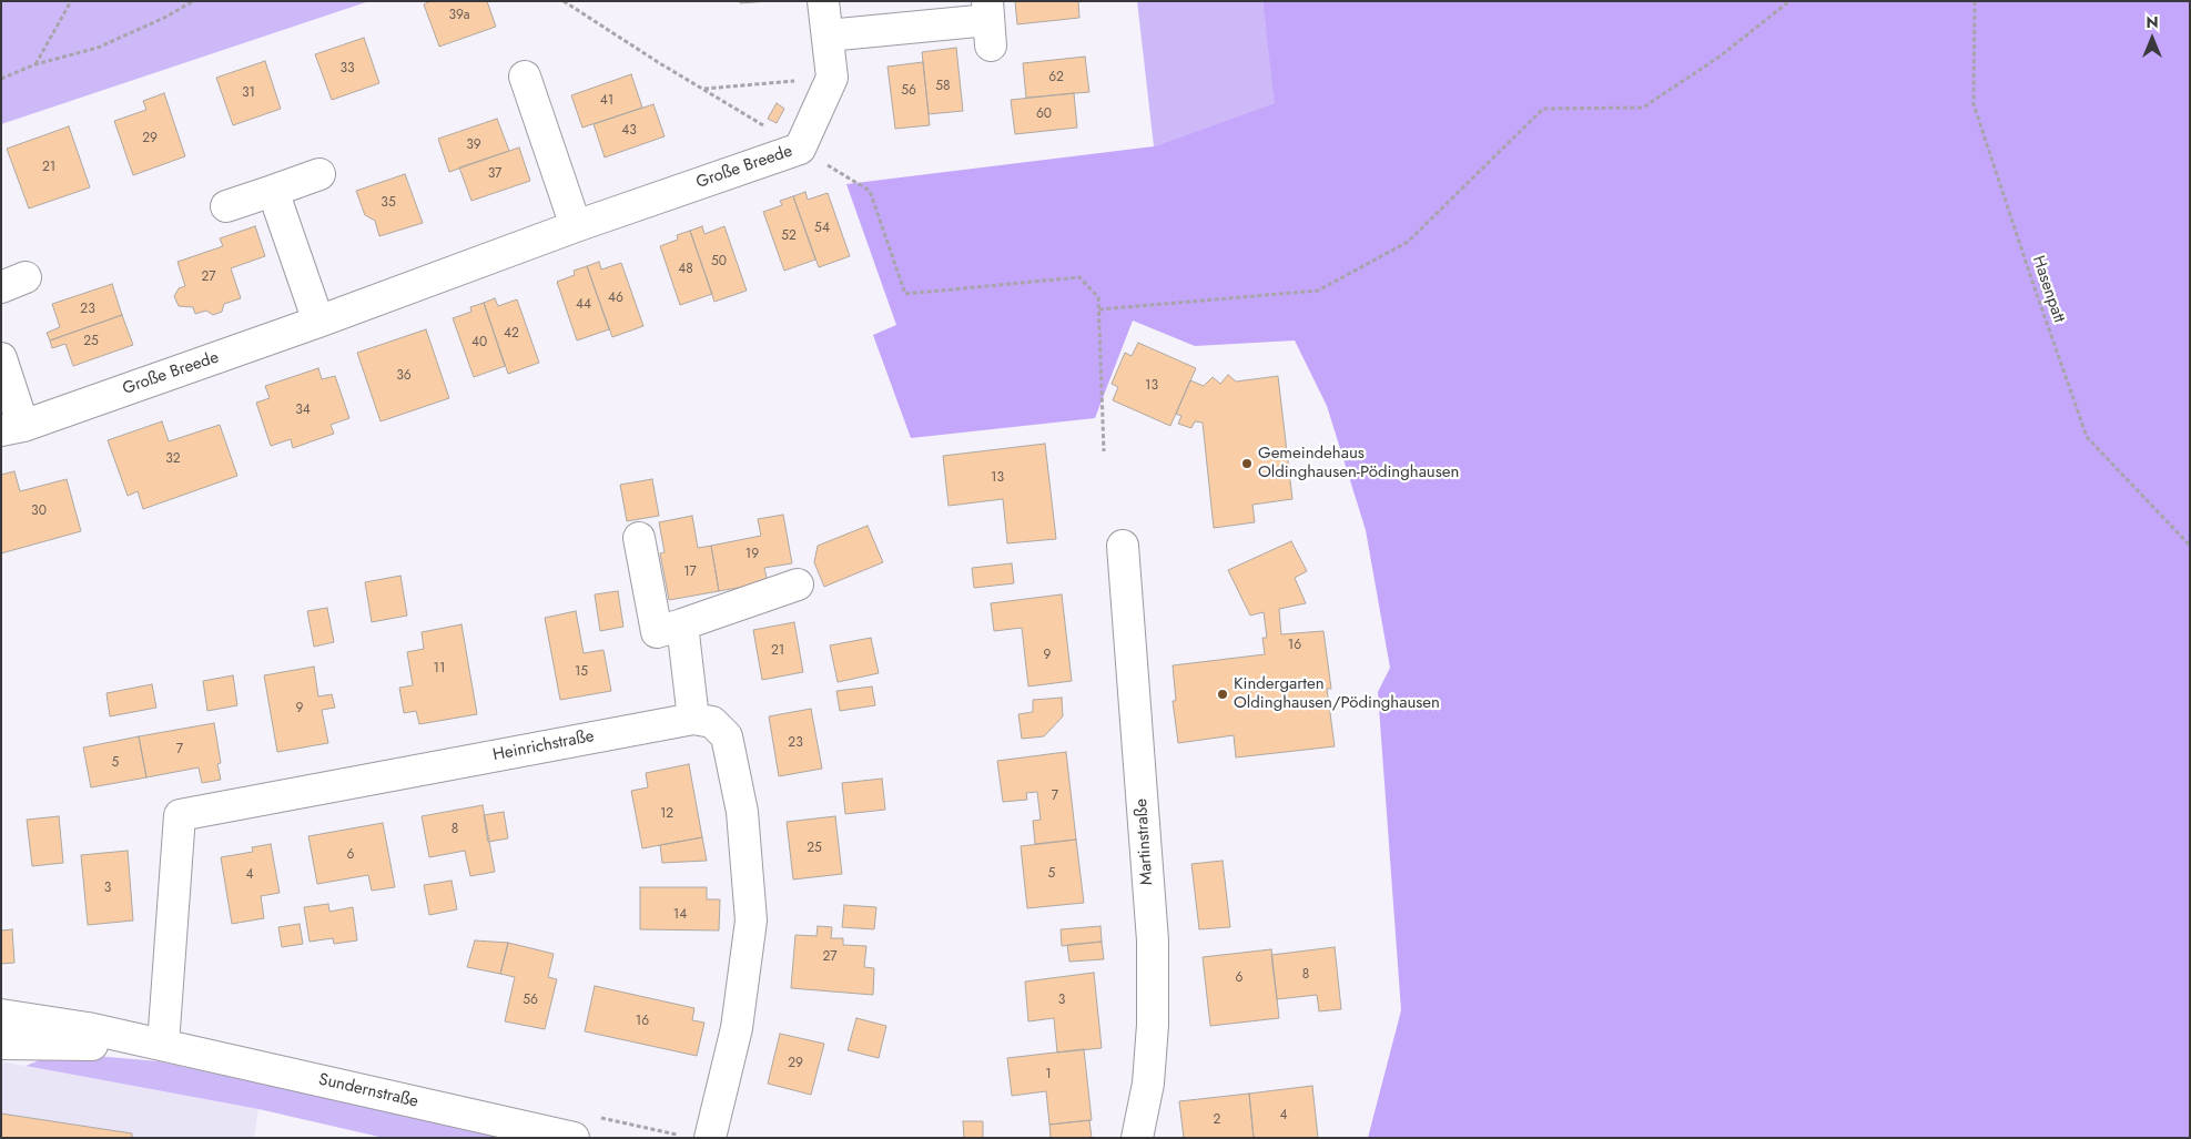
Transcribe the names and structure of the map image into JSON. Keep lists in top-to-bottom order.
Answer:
{
  "streets": {
    "street": [
      "Große Breede",
      "Heinrichstraße",
      "Martinstraße",
      "Sundernstraße"
    ],
    "path": ["Hasenpatt"]
  },
  "crossings": [
    ["Heinrichstraße", "Sundernstraße"]
  ],
  "places": ["Gemeindehaus Oldinghausen-Pödinghausen", "Kindergarten Oldinghausen/Pödinghausen"],
  "house_numbers": [
    "39a",
    "33",
    "62",
    "58",
    "56",
    "31",
    "41",
    "60",
    "43",
    "29",
    "39",
    "21",
    "37",
    "35",
    "54",
    "52",
    "50",
    "48",
    "27",
    "46",
    "44",
    "23",
    "42",
    "25",
    "40",
    "36",
    "13",
    "34",
    "32",
    "13",
    "30",
    "19",
    "17",
    "16",
    "21",
    "9",
    "11",
    "15",
    "9",
    "23",
    "7",
    "5",
    "7",
    "12",
    "8",
    "25",
    "6",
    "5",
    "4",
    "3",
    "14",
    "27",
    "8",
    "6",
    "56",
    "3",
    "16",
    "29",
    "1",
    "4",
    "2"
  ],
  "north": "top"
}
